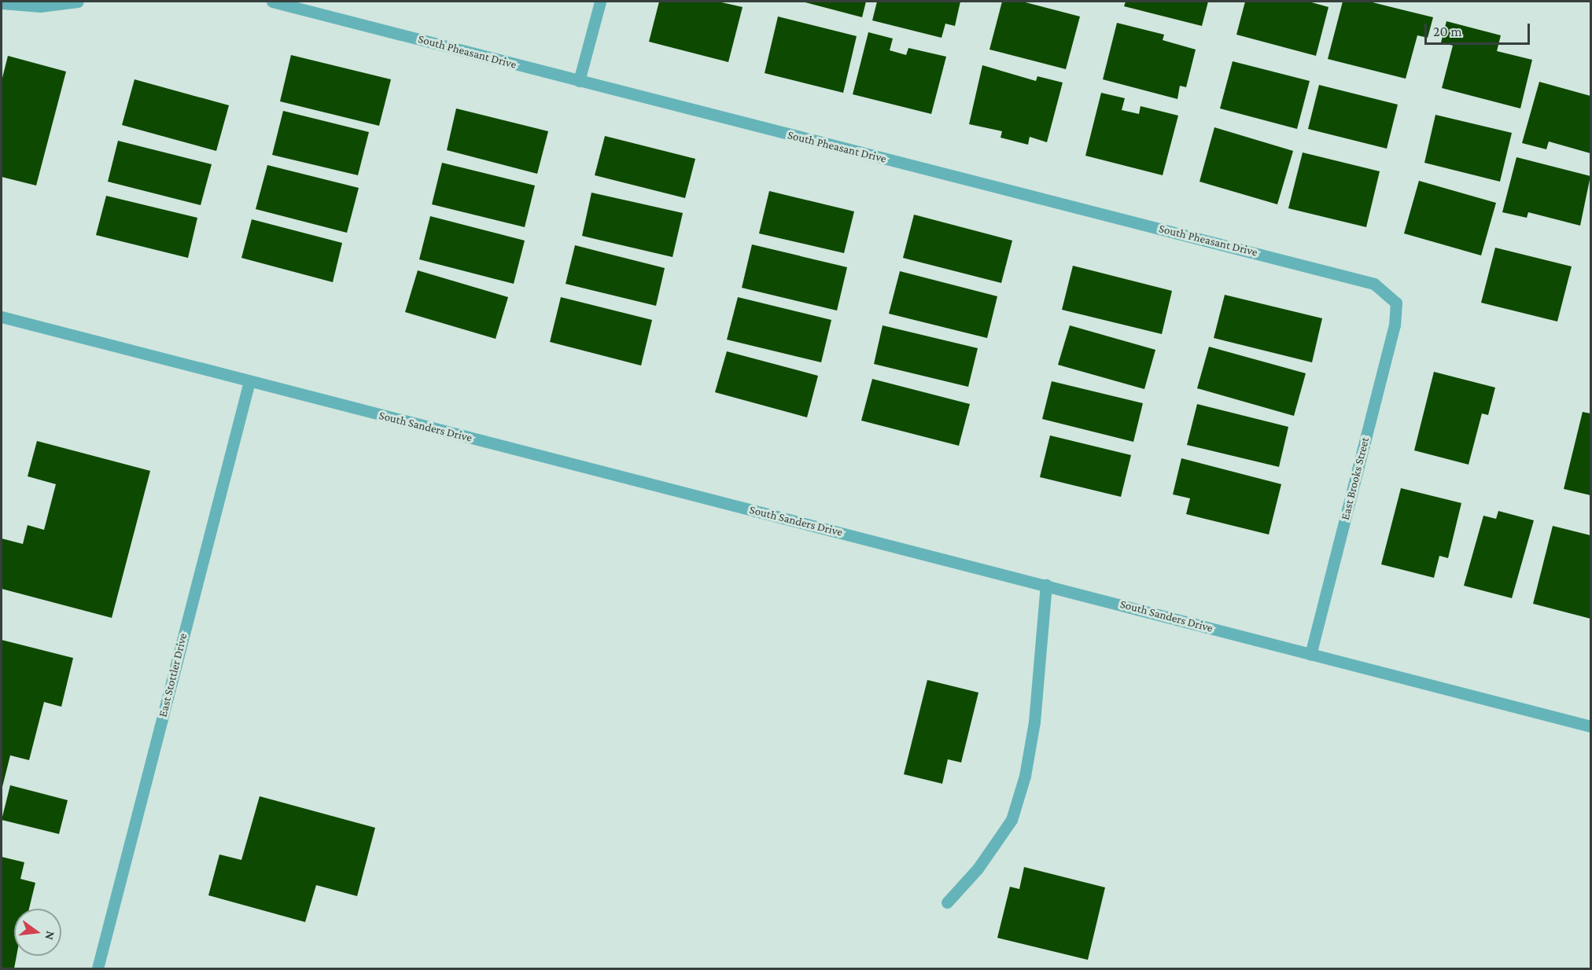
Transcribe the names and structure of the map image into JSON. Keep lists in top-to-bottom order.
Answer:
{
  "streets": {
    "street": [
      "South Pheasant Drive",
      "South Sanders Drive",
      "East Brooks Street",
      "East Stottler Drive"
    ]
  },
  "crossings": [
    ["South Pheasant Drive", "East Brooks Street"],
    ["South Sanders Drive", "East Brooks Street"],
    ["South Sanders Drive", "East Stottler Drive"]
  ],
  "scale_bar": "20 m",
  "north": "right"
}
